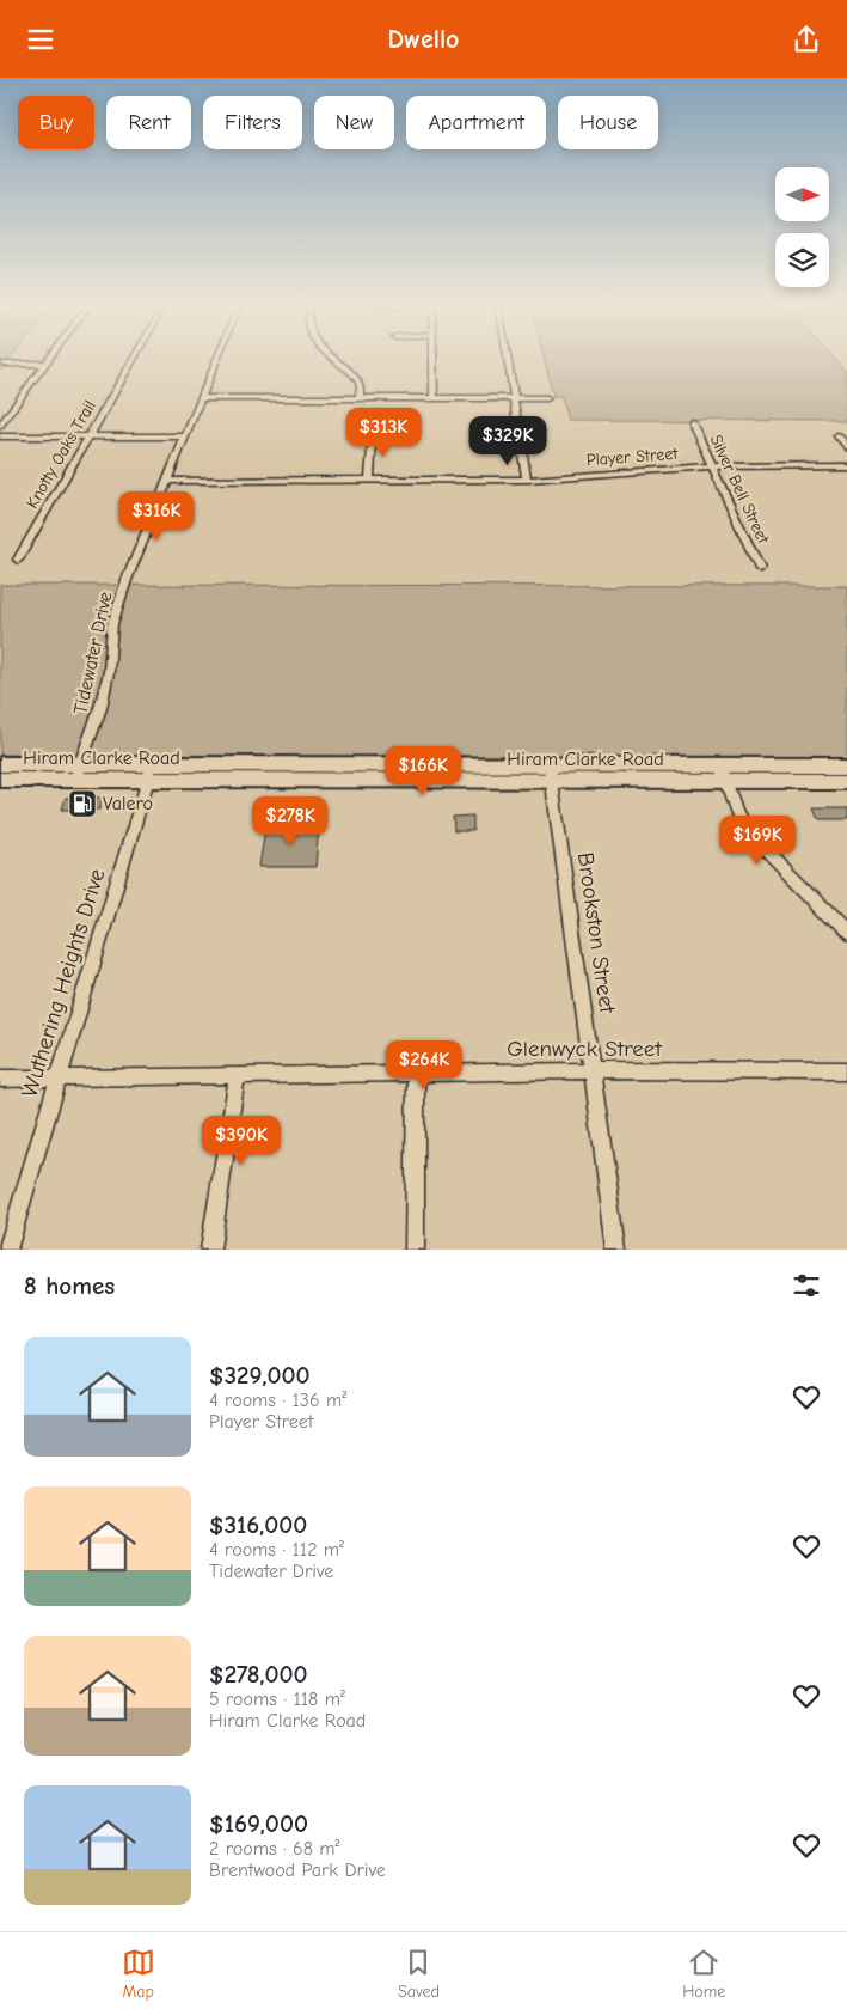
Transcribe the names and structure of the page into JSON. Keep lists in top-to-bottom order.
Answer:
{
  "streets": {
    "main road": ["Hiram Clarke Road"],
    "street": [
      "Knotty Oaks Trail",
      "Player Street",
      "Silver Bell Street",
      "Tidewater Drive",
      "Brookston Street",
      "Wuthering Heights Drive",
      "Glenwyck Street"
    ]
  },
  "crossings": [
    ["Player Street", "Silver Bell Street"],
    ["Player Street", "Tidewater Drive"],
    ["Tidewater Drive", "Hiram Clarke Road"],
    ["Hiram Clarke Road", "Brookston Street"],
    ["Hiram Clarke Road", "Wuthering Heights Drive"],
    ["Brookston Street", "Glenwyck Street"],
    ["Wuthering Heights Drive", "Glenwyck Street"]
  ],
  "places": {
    "fuel station": ["Valero"]
  },
  "north": "right",
  "page": {
    "header": "Dwello",
    "chip": [
      "Buy",
      "Rent",
      "Filters",
      "New",
      "Apartment",
      "House"
    ],
    "price": [
      "$313K",
      "$329K",
      "$316K",
      "$166K",
      "$278K",
      "$169K",
      "$264K",
      "$390K"
    ],
    "heading": "8 homes",
    "list": [
      {
        "name": "$329,000",
        "note": "4 rooms · 136 m² · Player Street"
      },
      {
        "name": "$316,000",
        "note": "4 rooms · 112 m² · Tidewater Drive"
      },
      {
        "name": "$278,000",
        "note": "5 rooms · 118 m² · Hiram Clarke Road"
      },
      {
        "name": "$169,000",
        "note": "2 rooms · 68 m² · Brentwood Park Drive"
      }
    ],
    "tabs": ["Map", "Saved", "Home"]
  }
}
